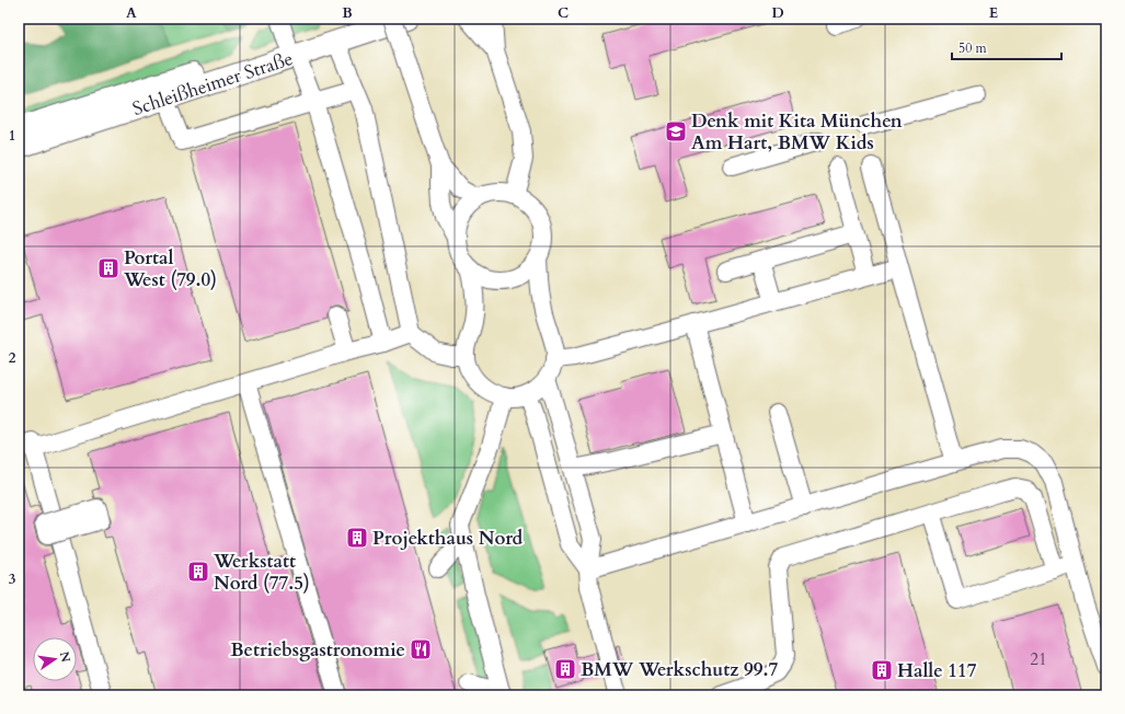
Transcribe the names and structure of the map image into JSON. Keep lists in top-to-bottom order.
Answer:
{
  "streets": {
    "main road": ["Schleißheimer Straße"]
  },
  "places": {
    "school or university": ["Denk mit Kita München Am Hart, BMW Kids"],
    "building": [
      "Portal West (79.0)",
      "Projekthaus Nord",
      "Werkstatt Nord (77.5)",
      "BMW Werkschutz 99.7",
      "Halle 117"
    ],
    "restaurant": ["Betriebsgastronomie"]
  },
  "house_numbers": ["21"],
  "scale_bar": "50 m",
  "north": "right",
  "grid": {
    "columns": [
      "A",
      "B",
      "C",
      "D",
      "E"
    ],
    "rows": ["1", "2", "3"]
  }
}
